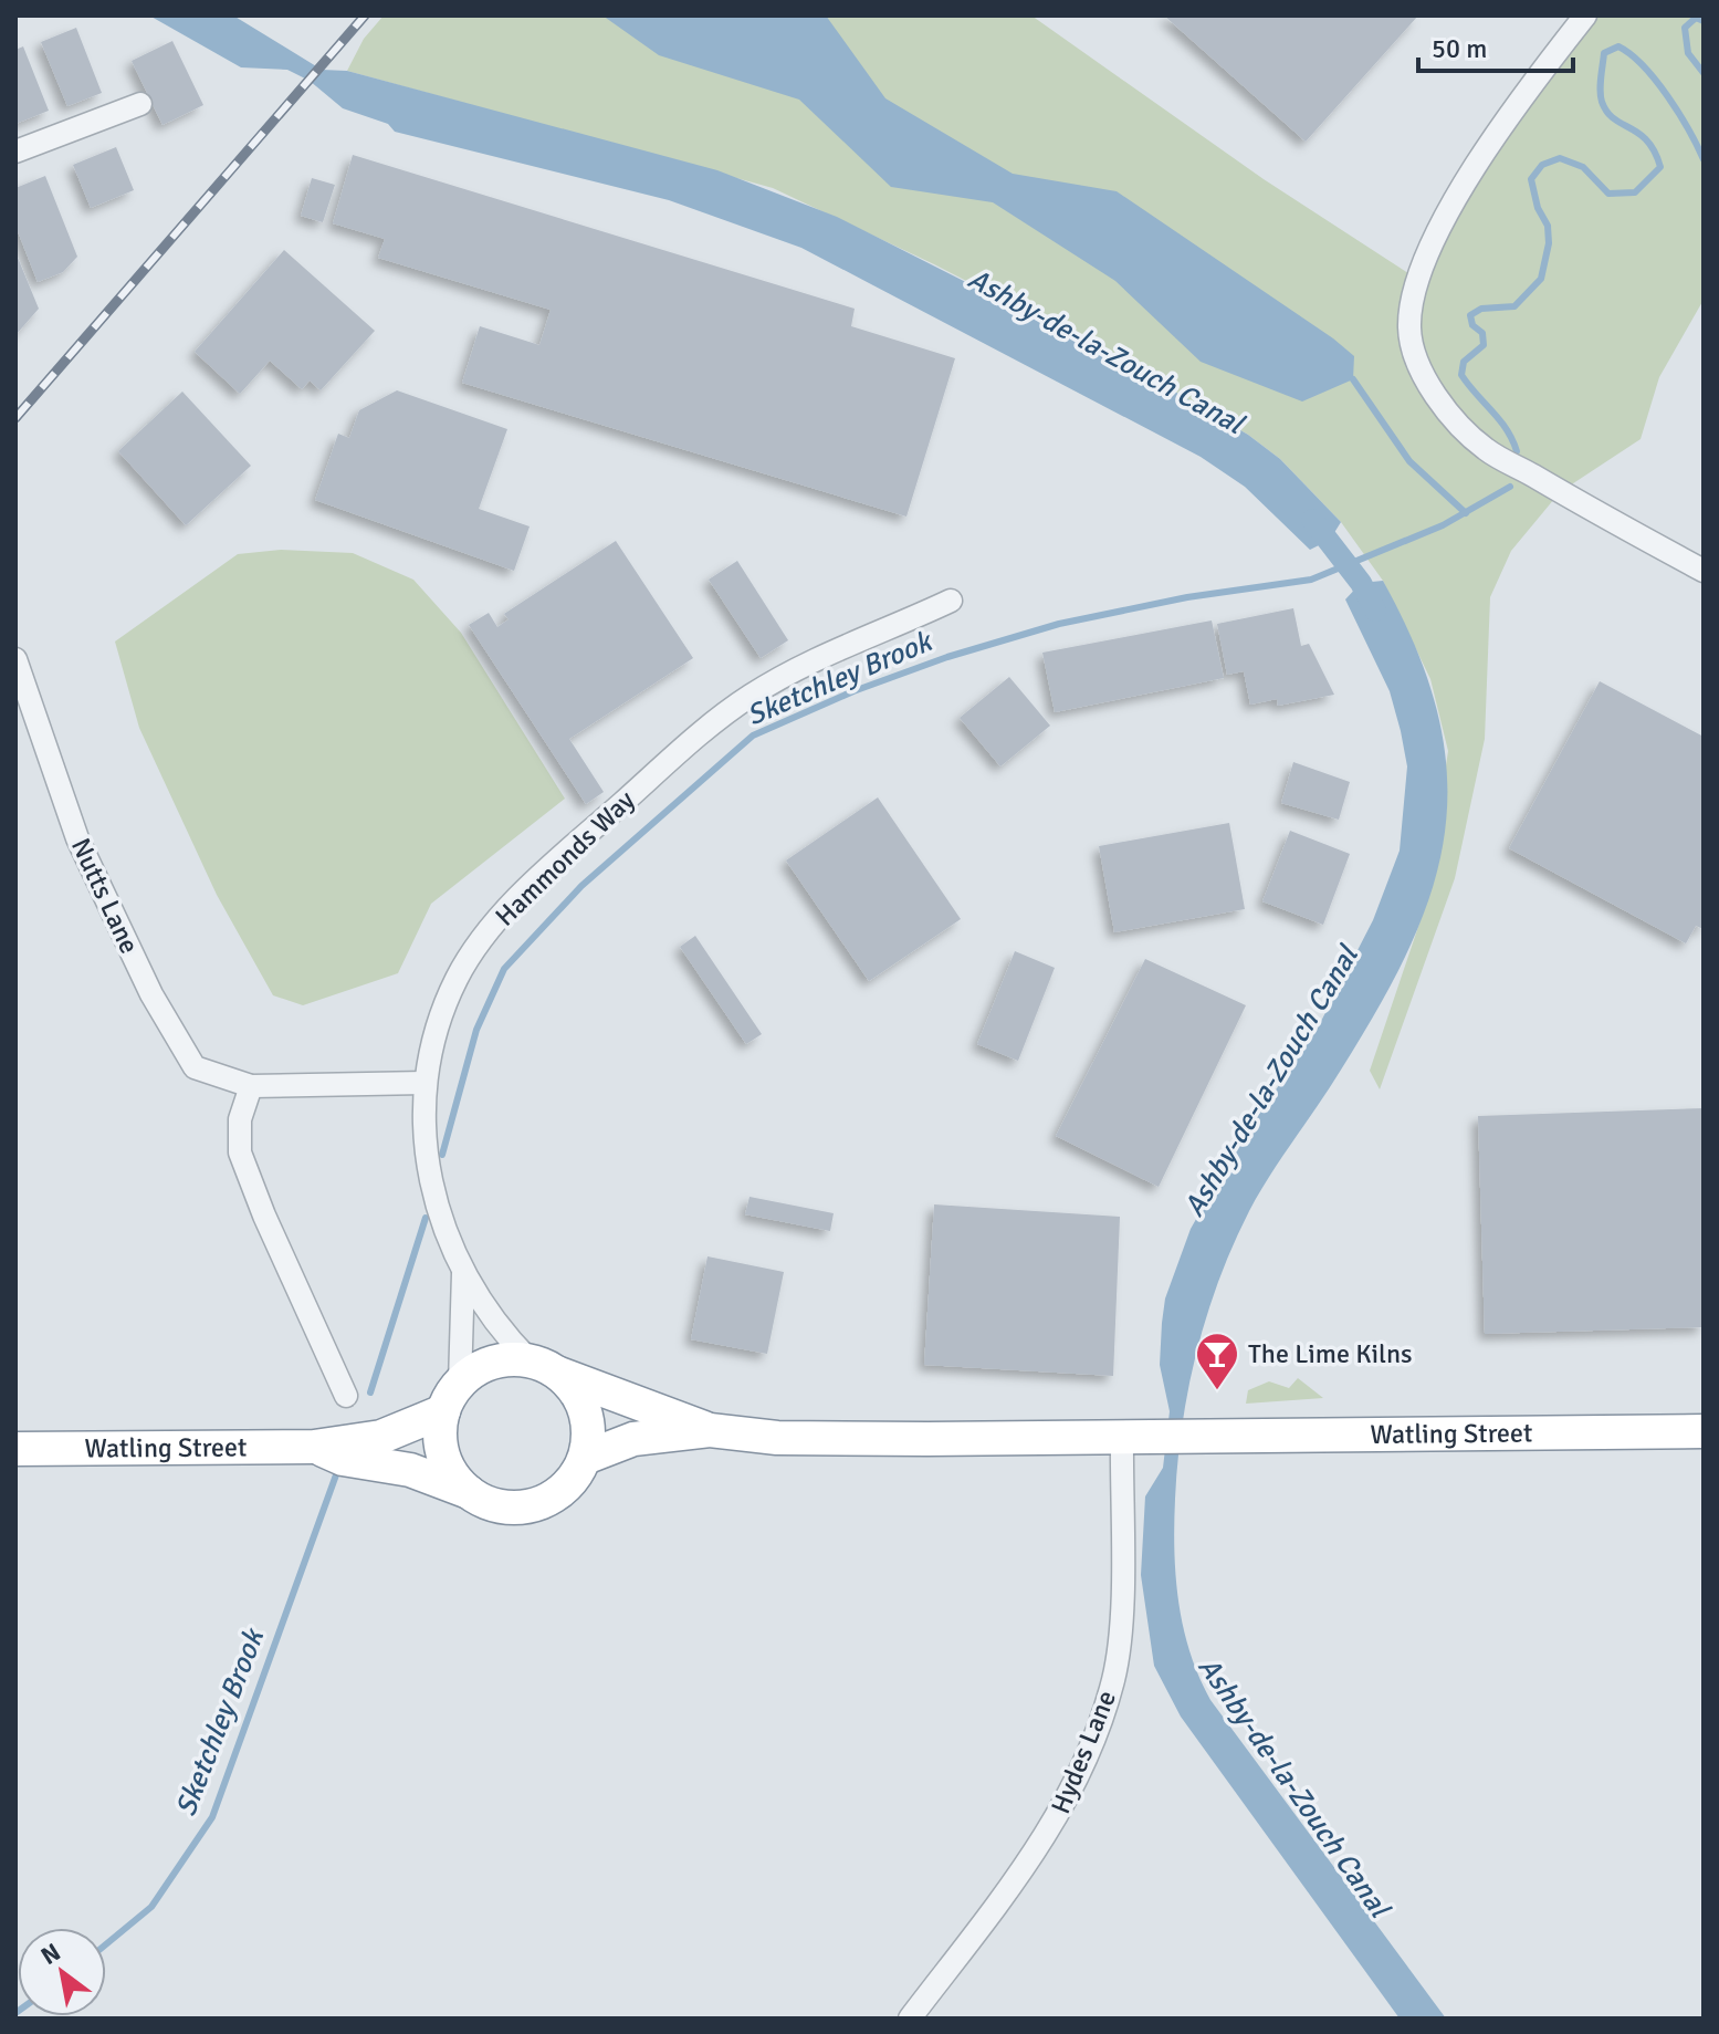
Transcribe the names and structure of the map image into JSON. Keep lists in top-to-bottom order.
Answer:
{
  "streets": {
    "highway": ["Watling Street"],
    "street": ["Hammonds Way", "Nutts Lane", "Hydes Lane"]
  },
  "crossings": [
    ["Hammonds Way", "Nutts Lane"],
    ["Hammonds Way", "Watling Street"],
    ["Watling Street", "Hydes Lane"]
  ],
  "water": ["Ashby-de-la-Zouch Canal", "Sketchley Brook"],
  "places": {
    "bar": ["The Lime Kilns"]
  },
  "scale_bar": "50 m",
  "north": "top left"
}
